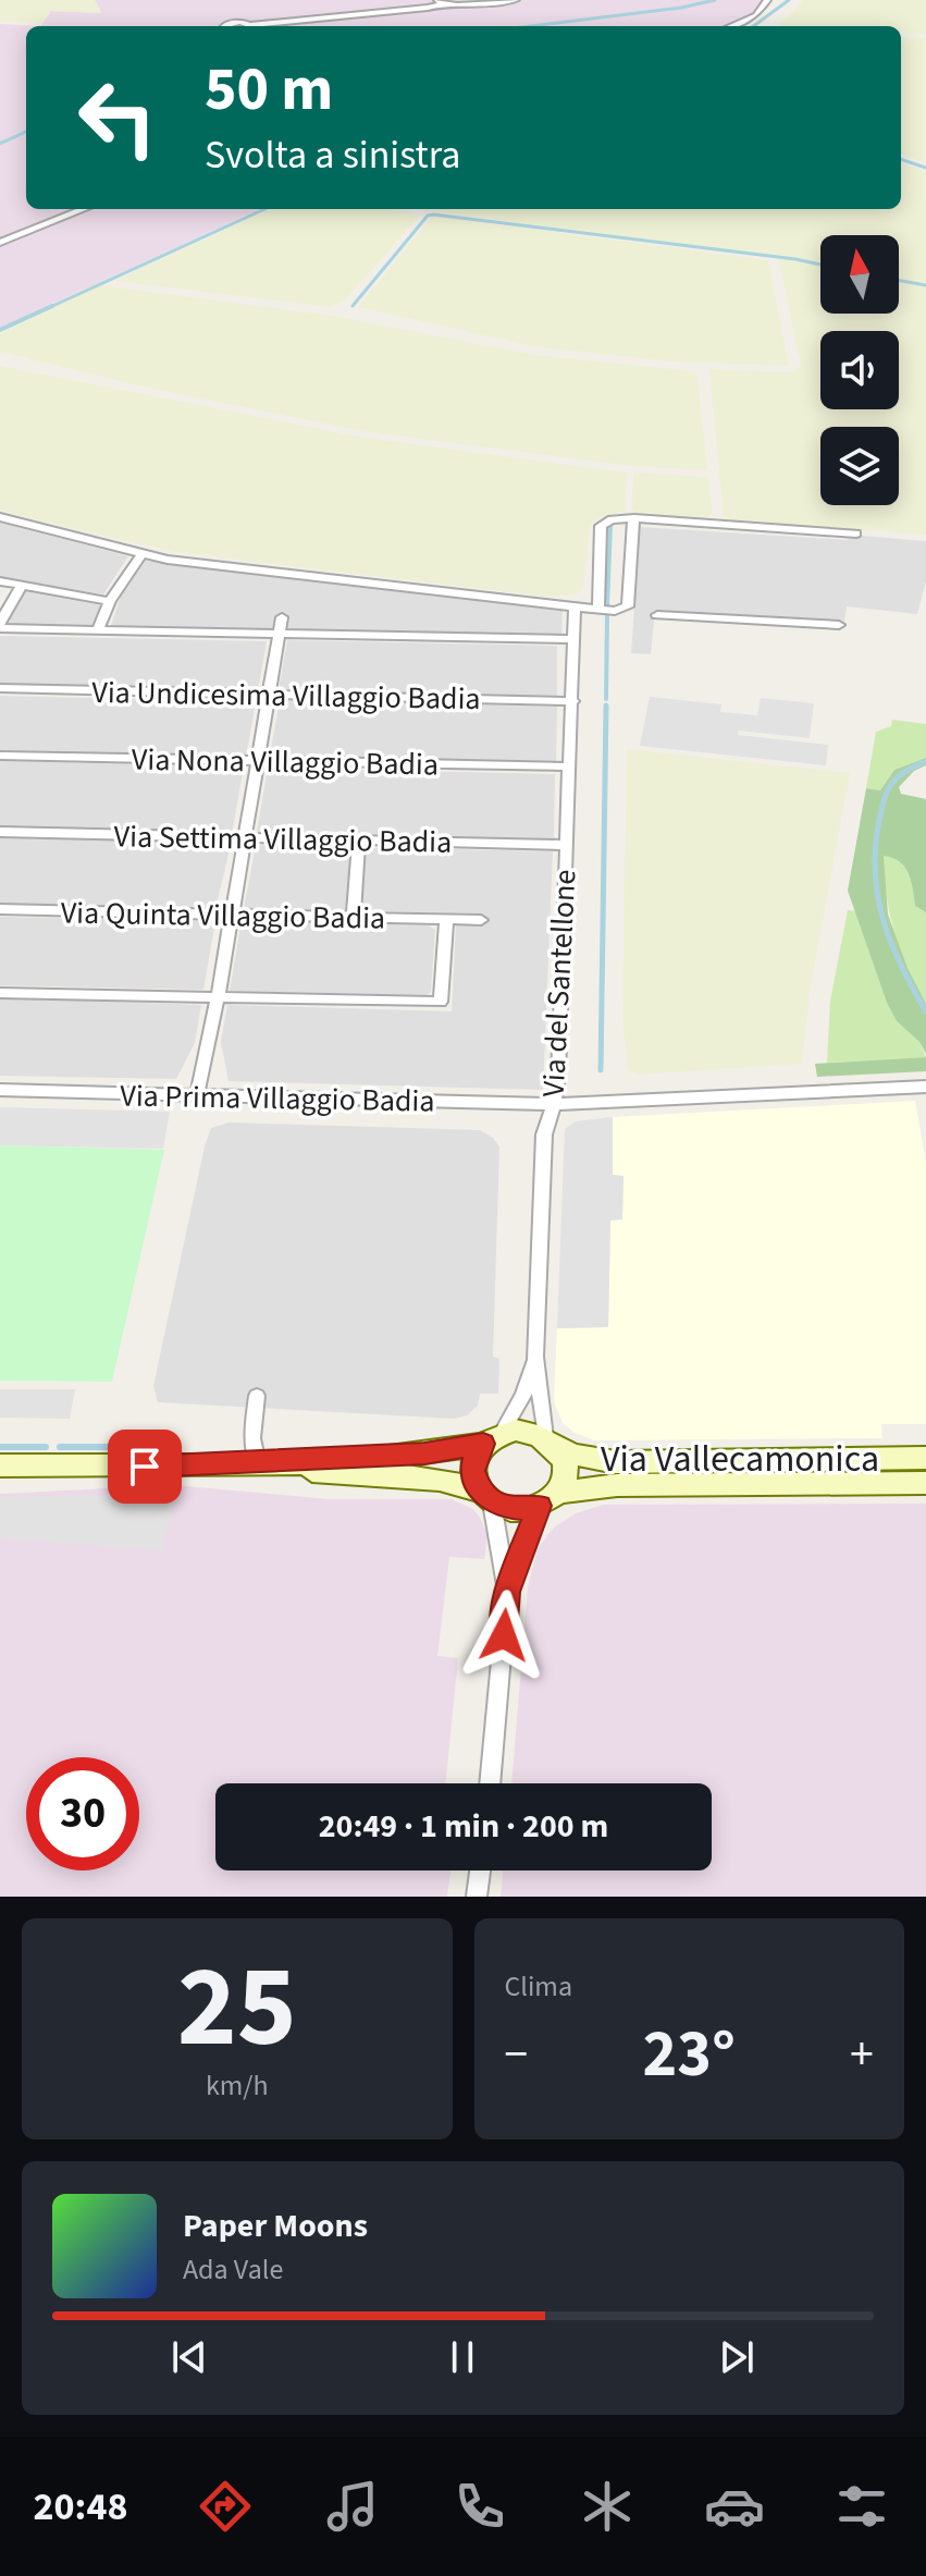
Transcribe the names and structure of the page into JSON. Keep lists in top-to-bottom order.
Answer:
{
  "streets": {
    "main road": ["Via Vallecamonica"],
    "street": [
      "Via Undicesima Villaggio Badia",
      "Via Nona Villaggio Badia",
      "Via Settima Villaggio Badia",
      "Via Quinta Villaggio Badia",
      "Via del Santellone",
      "Via Prima Villaggio Badia"
    ]
  },
  "crossings": [
    ["Via Undicesima Villaggio Badia", "Via del Santellone"],
    ["Via Nona Villaggio Badia", "Via del Santellone"],
    ["Via Settima Villaggio Badia", "Via del Santellone"],
    ["Via del Santellone", "Via Prima Villaggio Badia"],
    ["Via del Santellone", "Via Vallecamonica"]
  ],
  "north": "top",
  "page": {
    "turn": ["50 m", "Svolta a sinistra"],
    "limit": "30",
    "trip": "20:49 · 1 min · 200 m",
    "tile": [
      ["25", "km/h"],
      "Clima"
    ],
    "heat": ["−", "23°", "+"],
    "song": ["Paper Moons", "Ada Vale"],
    "tabs": "20:48"
  }
}
